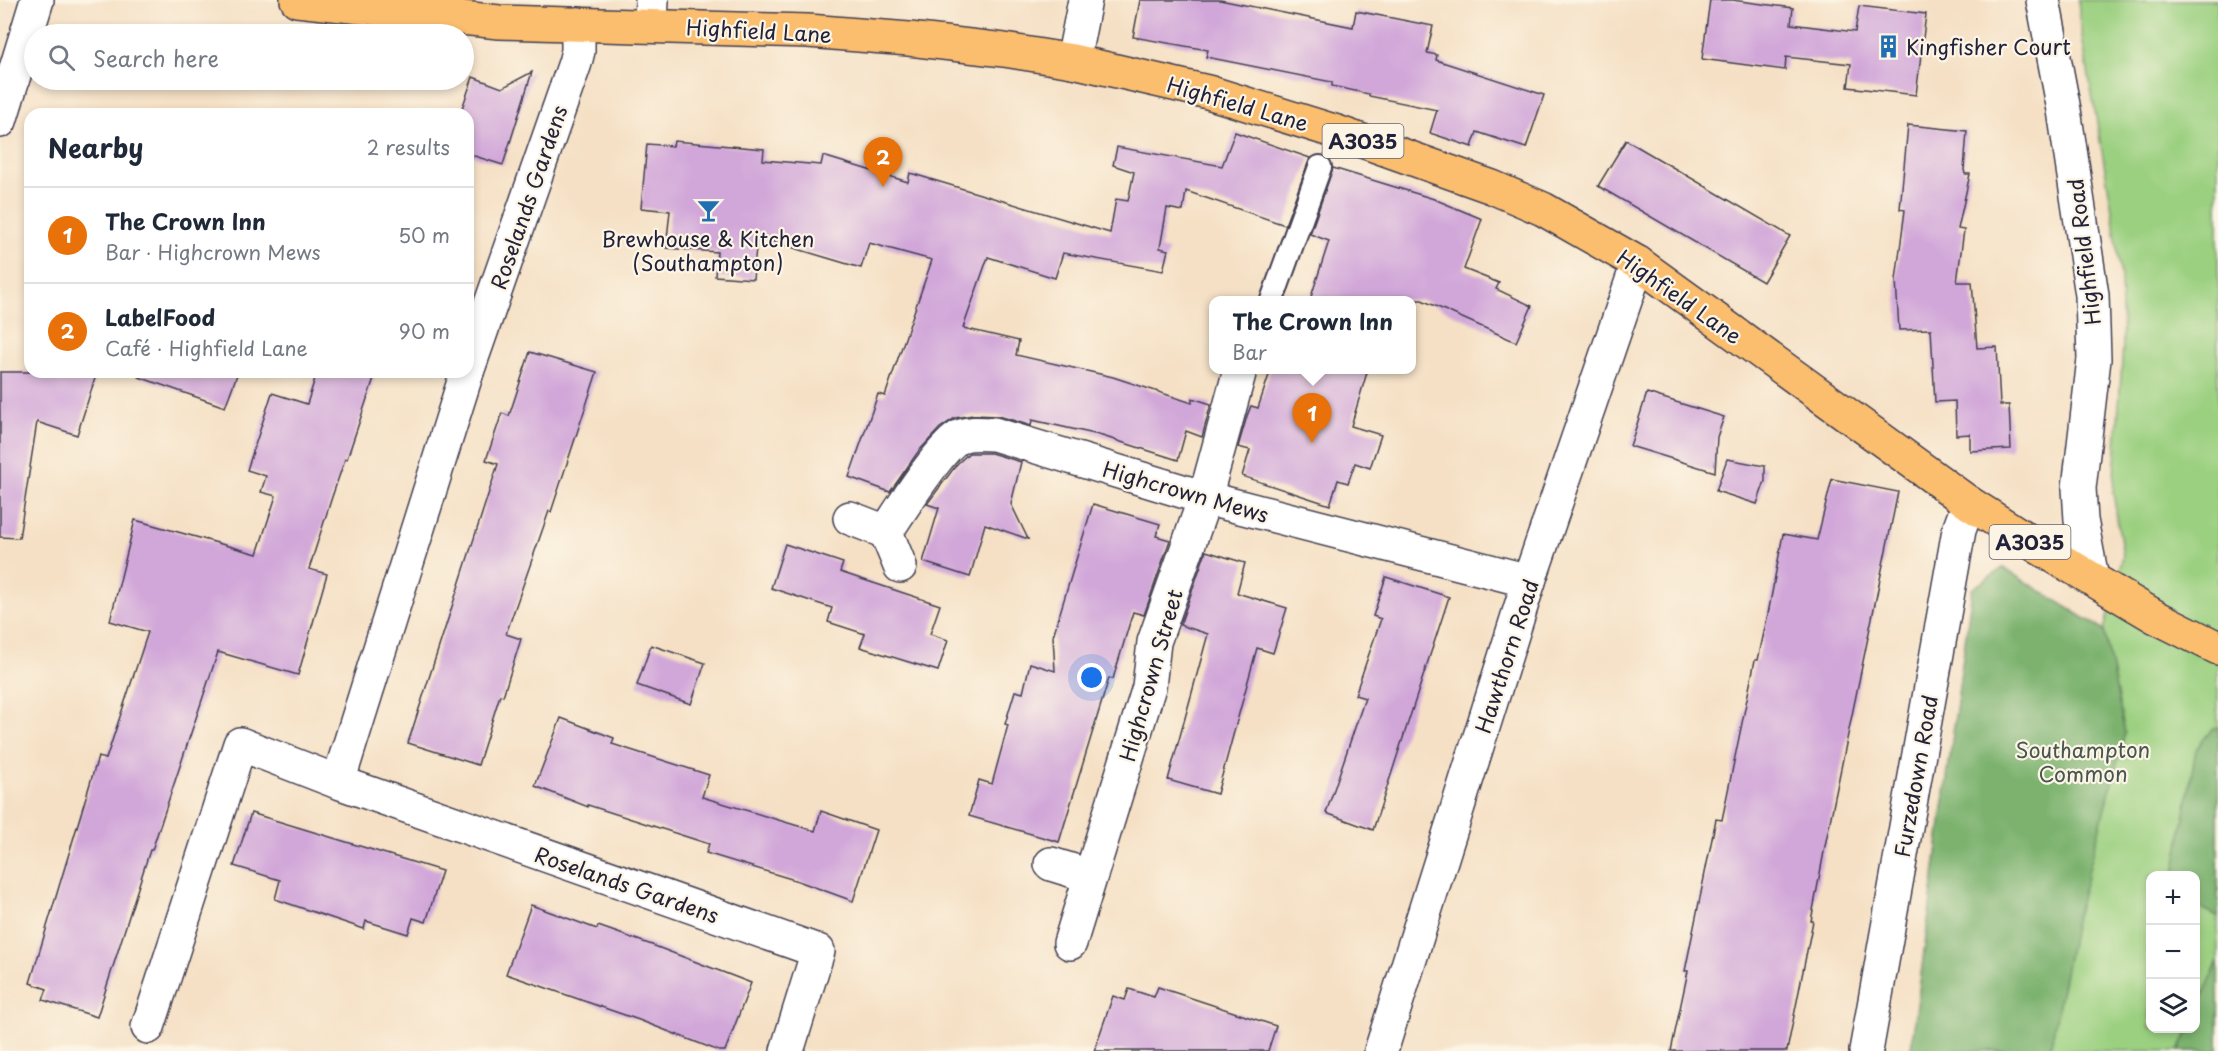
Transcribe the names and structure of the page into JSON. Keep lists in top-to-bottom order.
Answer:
{
  "streets": {
    "main road": ["Highfield Lane", "A3035"],
    "street": [
      "Roselands Gardens",
      "Highfield Road",
      "Highcrown Mews",
      "Hawthorn Road",
      "Highcrown Street",
      "Furzedown Road"
    ]
  },
  "crossings": [
    ["Highfield Lane", "A3035"],
    ["Highfield Lane", "Roselands Gardens"],
    ["Highfield Lane", "Highfield Road"],
    ["Highfield Lane", "Hawthorn Road"],
    ["Highfield Lane", "Furzedown Road"],
    ["A3035", "Highfield Road"],
    ["Highcrown Mews", "Hawthorn Road"],
    ["Highcrown Mews", "Highcrown Street"]
  ],
  "parks": ["Southampton Common"],
  "places": {
    "building": ["Kingfisher Court"],
    "bar": ["Brewhouse & Kitchen (Southampton)"]
  },
  "page": {
    "search": "Search here",
    "heading": ["Nearby", "2 results"],
    "pins": ["2", "1"],
    "list": [
      {
        "mark": "1",
        "name": "The Crown Inn",
        "note": "Bar · Highcrown Mews",
        "value": "50 m"
      },
      {
        "mark": "2",
        "name": "LabelFood",
        "note": "Café · Highfield Lane",
        "value": "90 m"
      }
    ],
    "popup": ["The Crown Inn", "Bar"],
    "map_buttons": ["+", "−"]
  }
}
